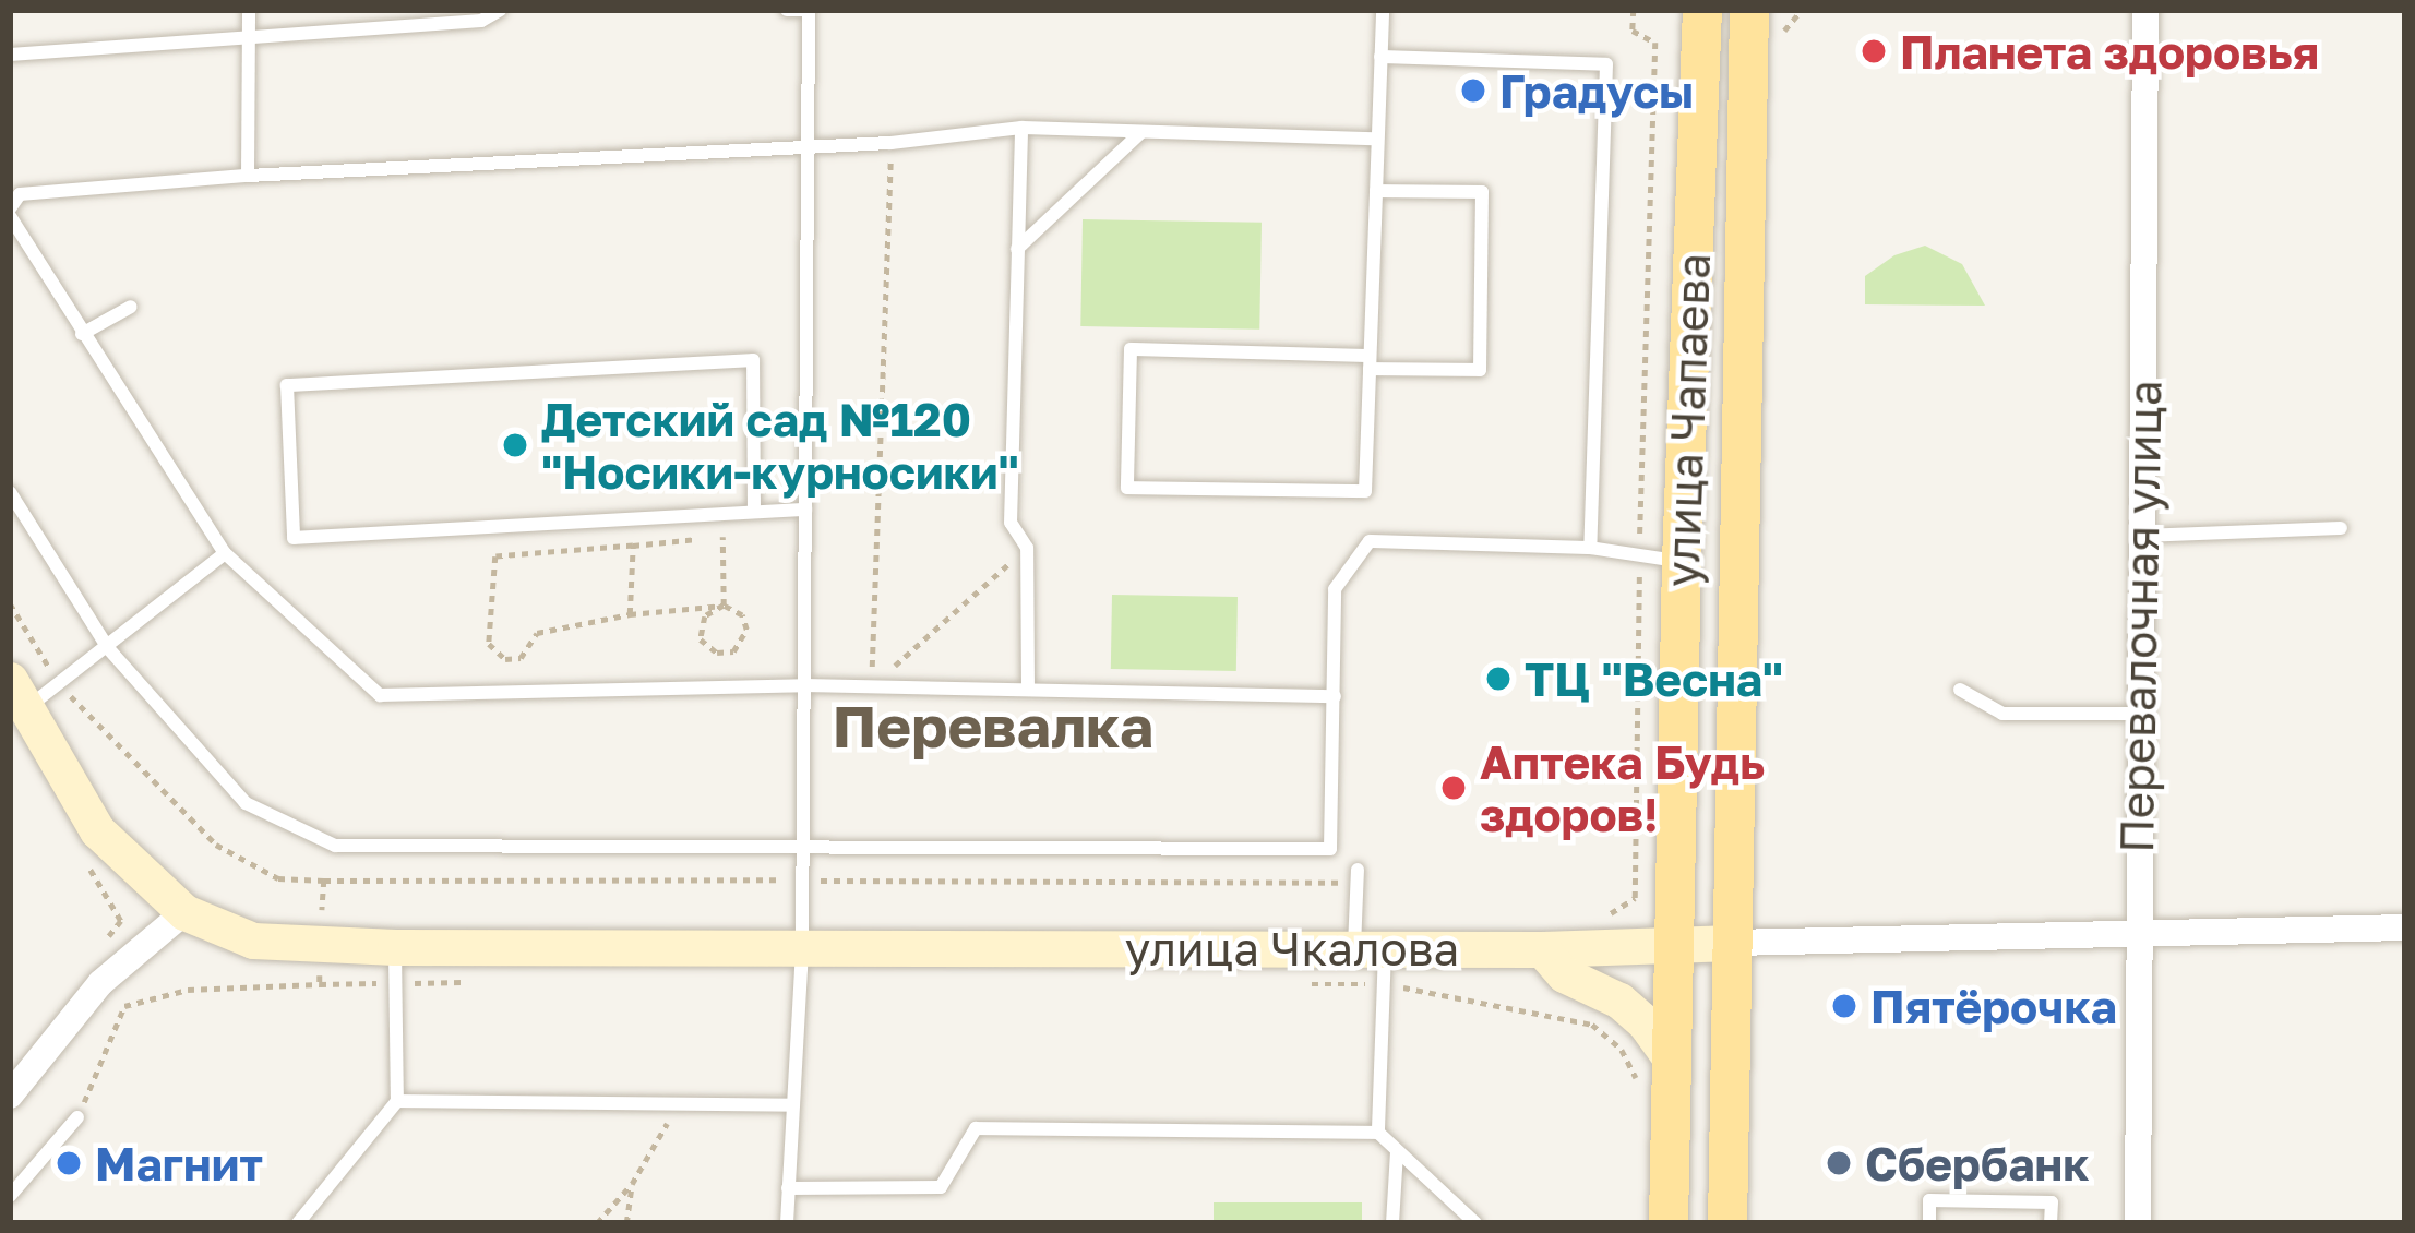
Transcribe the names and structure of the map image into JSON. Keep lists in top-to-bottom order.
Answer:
{
  "streets": {
    "main road": ["улица Чапаева", "улица Чкалова"],
    "street": ["Перевалочная улица"]
  },
  "crossings": [
    ["улица Чапаева", "улица Чкалова"],
    ["Перевалочная улица", "улица Чкалова"]
  ],
  "districts": ["Перевалка"],
  "places": [
    "Планета здоровья",
    "Градусы",
    "Детский сад №120 \"Носики-курносики\"",
    "ТЦ \"Весна\"",
    "Аптека Будь здоров!",
    "Пятёрочка",
    "Магнит",
    "Сбербанк"
  ]
}
